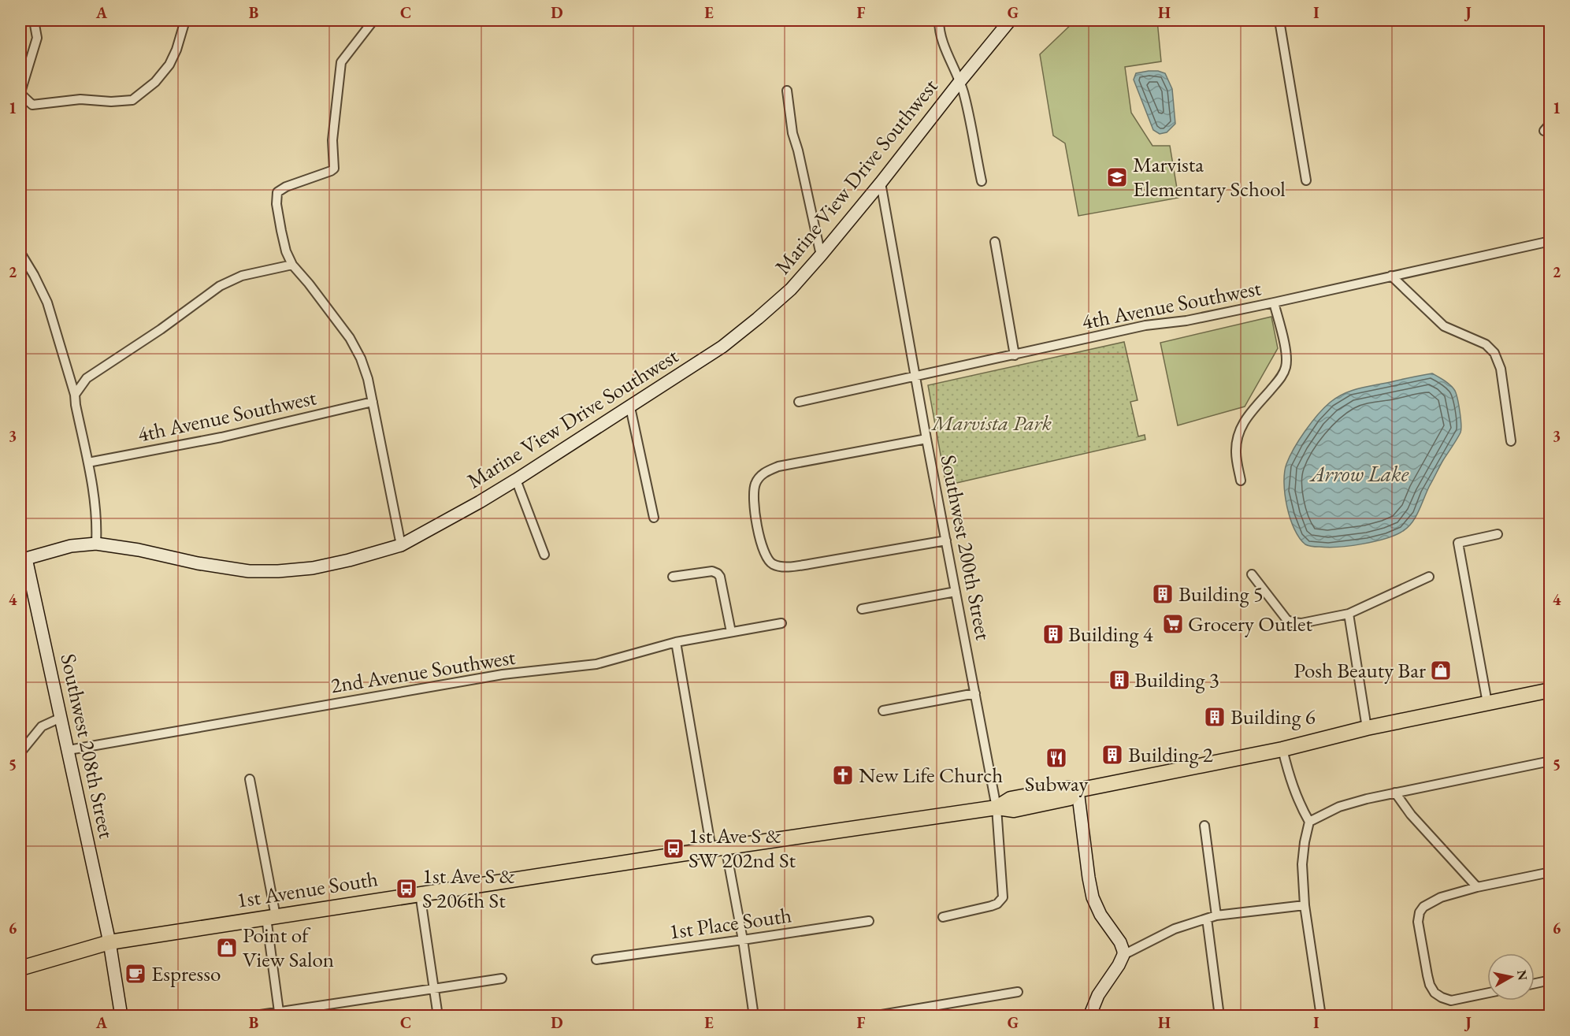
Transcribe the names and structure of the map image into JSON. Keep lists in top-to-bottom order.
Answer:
{
  "streets": {
    "main road": ["1st Avenue South"],
    "street": [
      "Marine View Drive Southwest",
      "4th Avenue Southwest",
      "Southwest 200th Street",
      "2nd Avenue Southwest",
      "Southwest 208th Street",
      "1st Place South"
    ]
  },
  "crossings": [
    ["Marine View Drive Southwest", "Southwest 200th Street"],
    ["Marine View Drive Southwest", "Southwest 208th Street"],
    ["4th Avenue Southwest", "Southwest 200th Street"],
    ["Southwest 200th Street", "1st Avenue South"],
    ["2nd Avenue Southwest", "Southwest 208th Street"],
    ["Southwest 208th Street", "1st Avenue South"]
  ],
  "water": ["Arrow Lake"],
  "parks": ["Marvista Park"],
  "places": {
    "school or university": ["Marvista Elementary School"],
    "building": [
      "Building 5",
      "Building 4",
      "Building 3",
      "Building 6",
      "Building 2"
    ],
    "supermarket": ["Grocery Outlet"],
    "shop": ["Posh Beauty Bar", "Point of View Salon"],
    "restaurant": ["Subway"],
    "church": ["New Life Church"],
    "bus stop": ["1st Ave S & SW 202nd St", "1st Ave S & S 206th St"],
    "cafe": ["Espresso"]
  },
  "north": "right",
  "grid": {
    "columns": [
      "A",
      "B",
      "C",
      "D",
      "E",
      "F",
      "G",
      "H",
      "I",
      "J"
    ],
    "rows": [
      "1",
      "2",
      "3",
      "4",
      "5",
      "6"
    ]
  }
}
